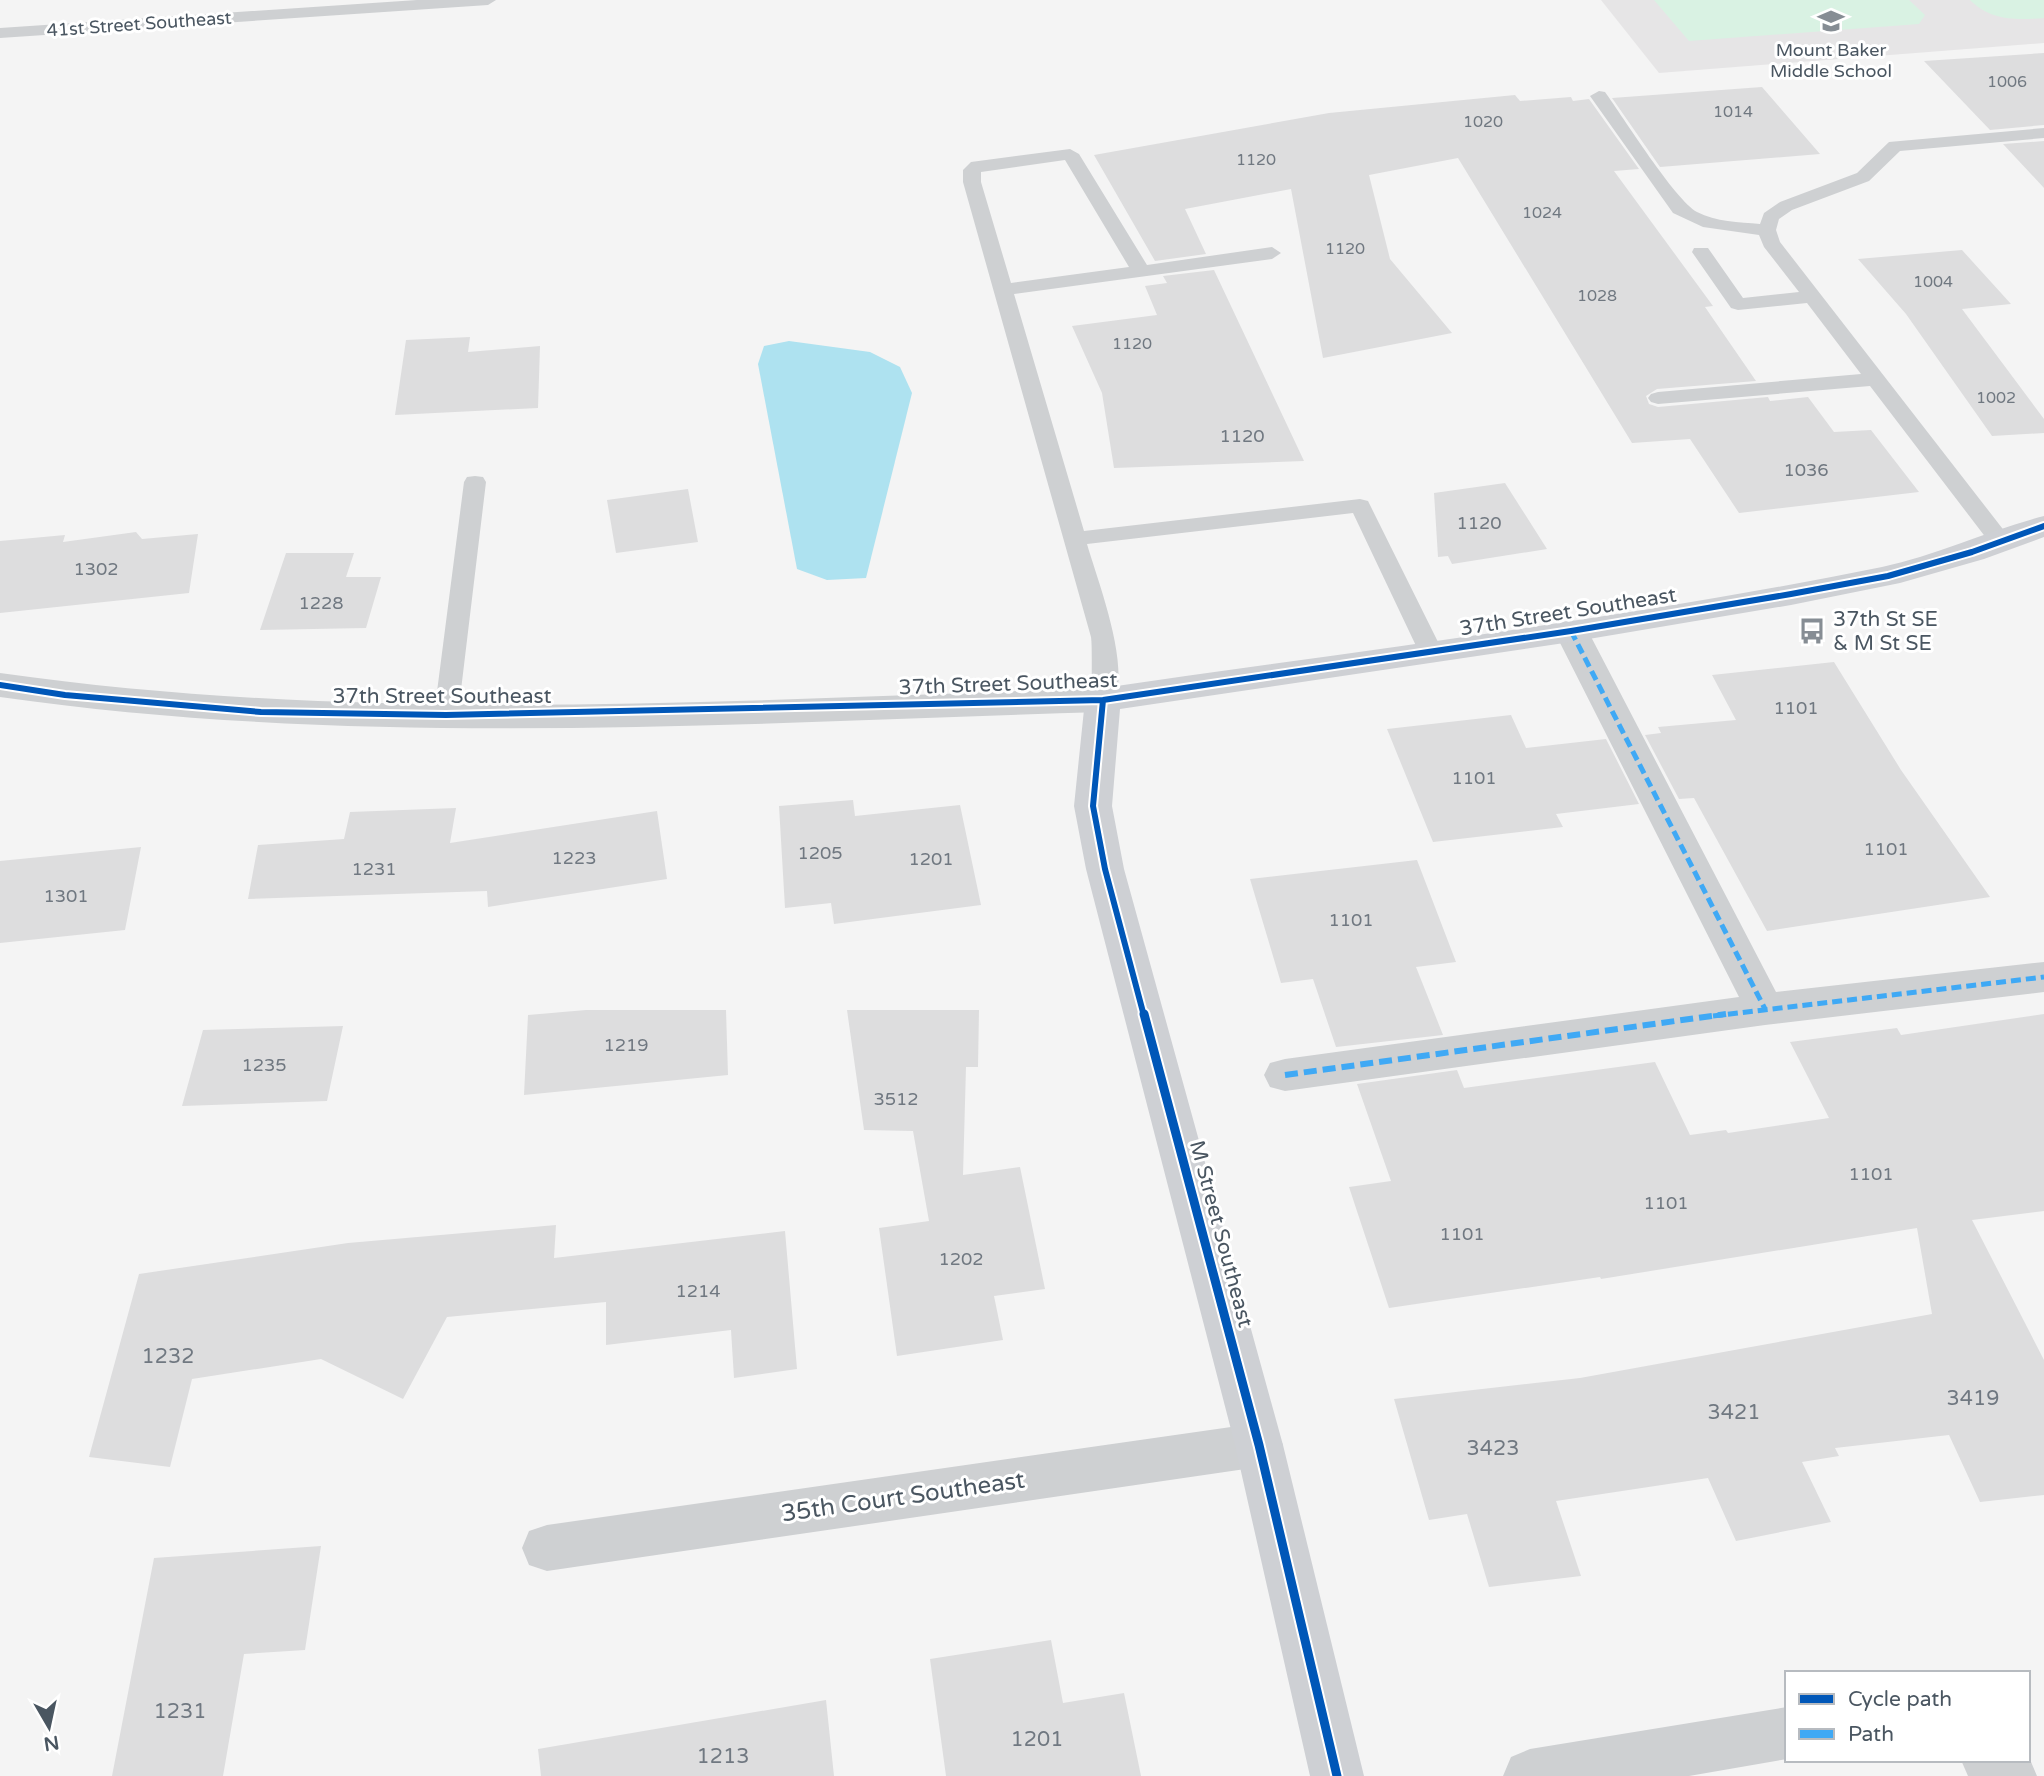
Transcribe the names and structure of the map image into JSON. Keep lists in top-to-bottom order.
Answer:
{
  "streets": {
    "street": ["37th Street Southeast", "M Street Southeast", "35th Court Southeast"],
    "lane": ["41st Street Southeast"]
  },
  "crossings": [
    ["37th Street Southeast", "M Street Southeast"],
    ["M Street Southeast", "35th Court Southeast"]
  ],
  "places": {
    "school or university": ["Mount Baker Middle School"],
    "bus stop": ["37th St SE & M St SE"]
  },
  "house_numbers": [
    "1006",
    "1014",
    "1020",
    "1120",
    "1024",
    "1120",
    "1004",
    "1028",
    "1120",
    "1002",
    "1120",
    "1036",
    "1120",
    "1302",
    "1228",
    "1101",
    "1101",
    "1101",
    "1205",
    "1223",
    "1201",
    "1231",
    "1301",
    "1101",
    "1219",
    "1235",
    "3512",
    "1101",
    "1101",
    "1101",
    "1202",
    "1214",
    "1232",
    "3419",
    "3421",
    "3423",
    "1231",
    "1201",
    "1213"
  ],
  "legend": ["Cycle path", "Path"],
  "north": "bottom"
}
